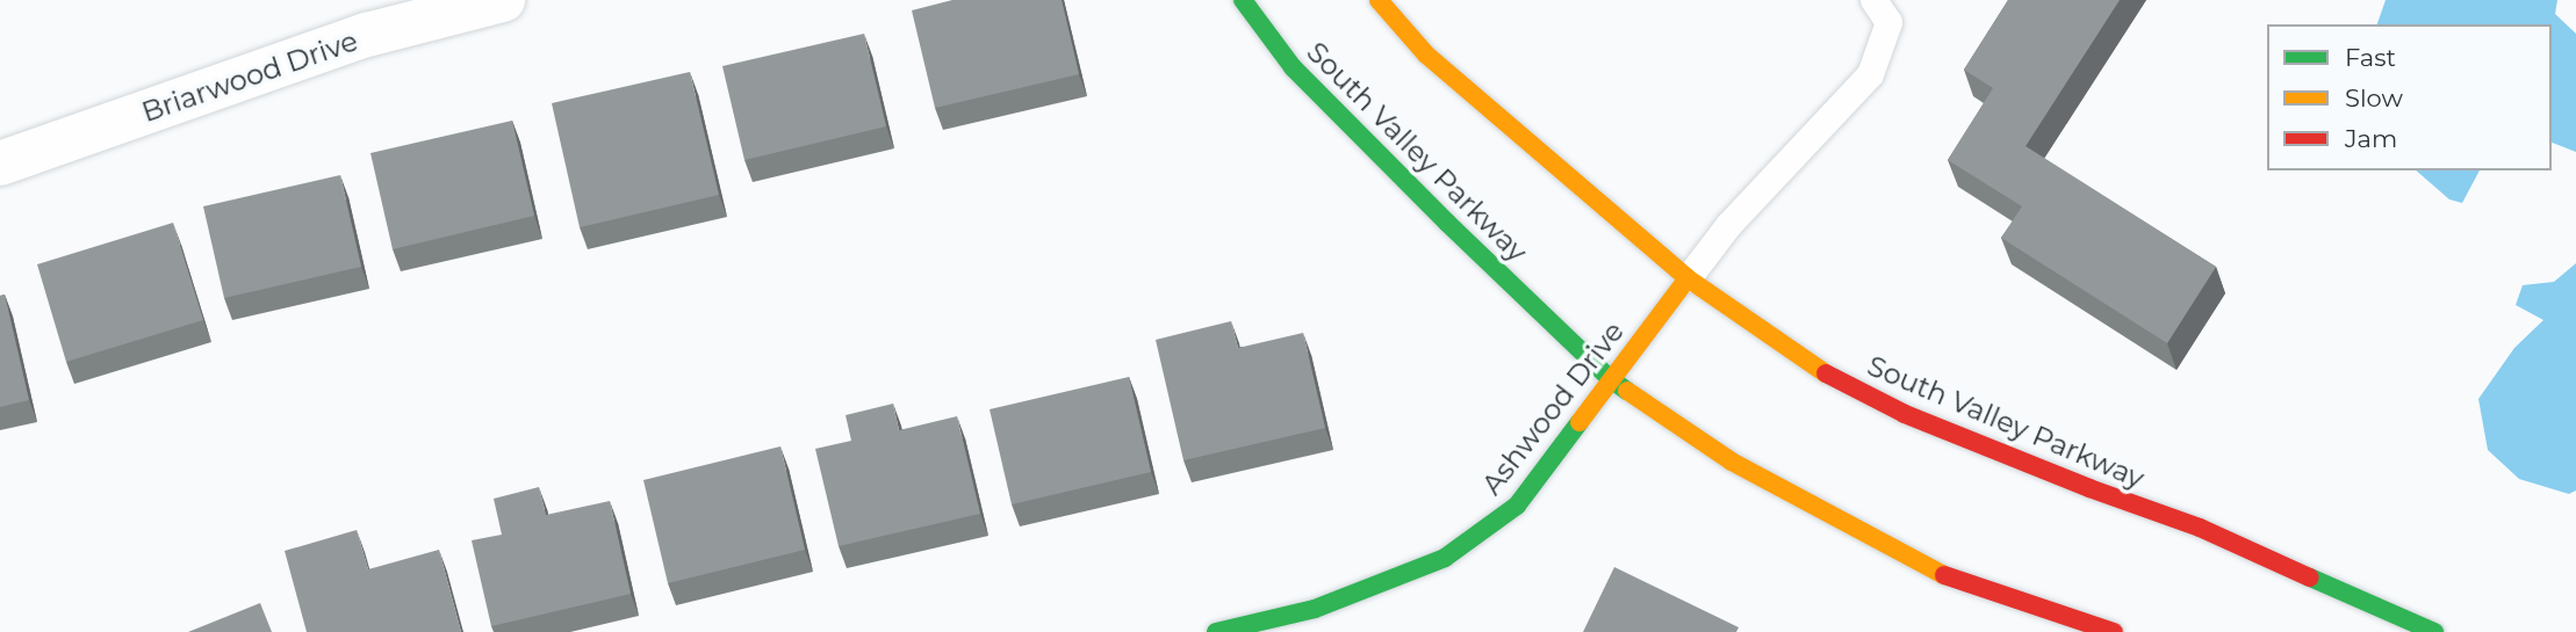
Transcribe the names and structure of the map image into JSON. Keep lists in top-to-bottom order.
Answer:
{
  "streets": {
    "main road": ["South Valley Parkway", "Ashwood Drive"],
    "street": ["Briarwood Drive"]
  },
  "crossings": [
    ["South Valley Parkway", "Ashwood Drive"]
  ],
  "legend": ["Fast", "Slow", "Jam"]
}
